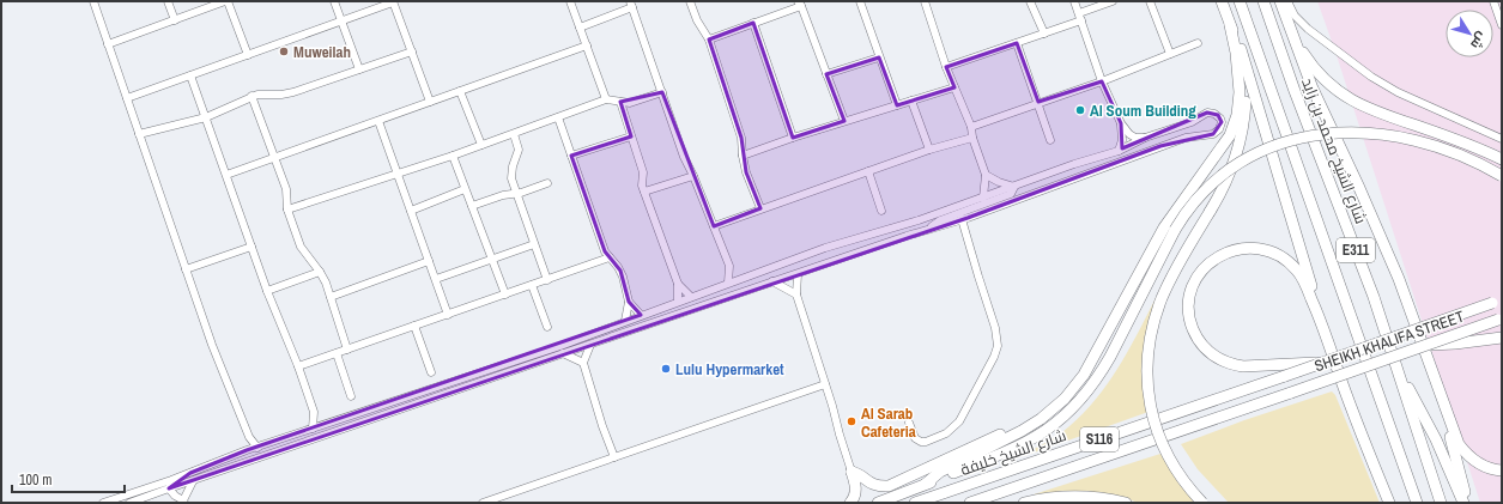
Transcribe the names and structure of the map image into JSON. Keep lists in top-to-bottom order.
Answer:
{
  "streets": {
    "highway": [
      "شارع الشيخ محمد بن زايد",
      "E311",
      "SHEIKH KHALIFA STREET",
      "S116",
      "شارع الشيخ خليفة"
    ]
  },
  "crossings": [
    ["SHEIKH KHALIFA STREET", "شارع الشيخ خليفة"]
  ],
  "places": [
    "Muweilah",
    "Al Soum Building",
    "Lulu Hypermarket",
    "Al Sarab Cafeteria"
  ],
  "scale_bar": "100 m",
  "north": "bottom right"
}
